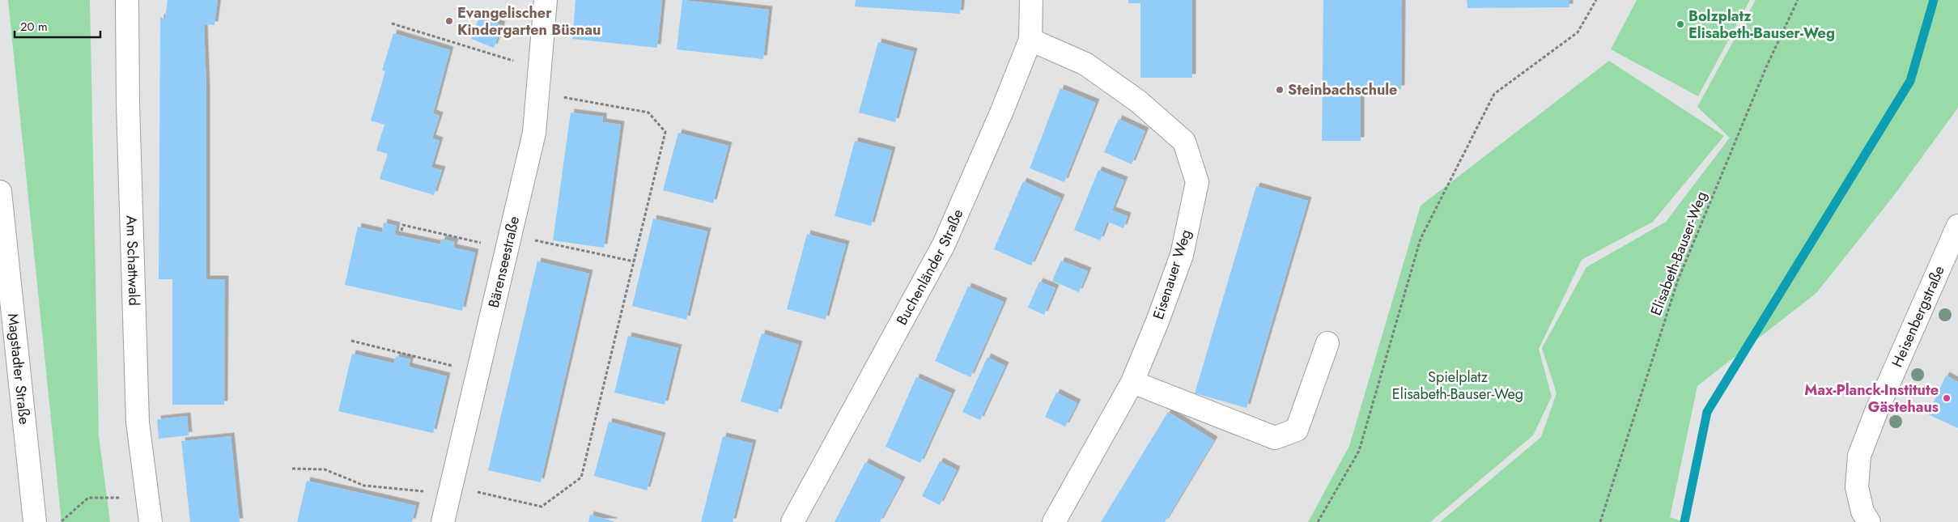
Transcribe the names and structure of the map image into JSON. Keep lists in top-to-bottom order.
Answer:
{
  "streets": {
    "street": [
      "Am Schattwald",
      "Bärenseestraße",
      "Buchenländer Straße",
      "Eisenauer Weg",
      "Heisenbergstraße",
      "Magstadter Straße"
    ],
    "path": ["Elisabeth-Bauser-Weg"]
  },
  "crossings": [
    ["Buchenländer Straße", "Eisenauer Weg"]
  ],
  "parks": ["Spielplatz Elisabeth-Bauser-Weg"],
  "places": [
    "Evangelischer Kindergarten Büsnau",
    "Bolzplatz Elisabeth-Bauser-Weg",
    "Steinbachschule",
    "Max-Planck-Institute Gästehaus"
  ],
  "scale_bar": "20 m"
}
